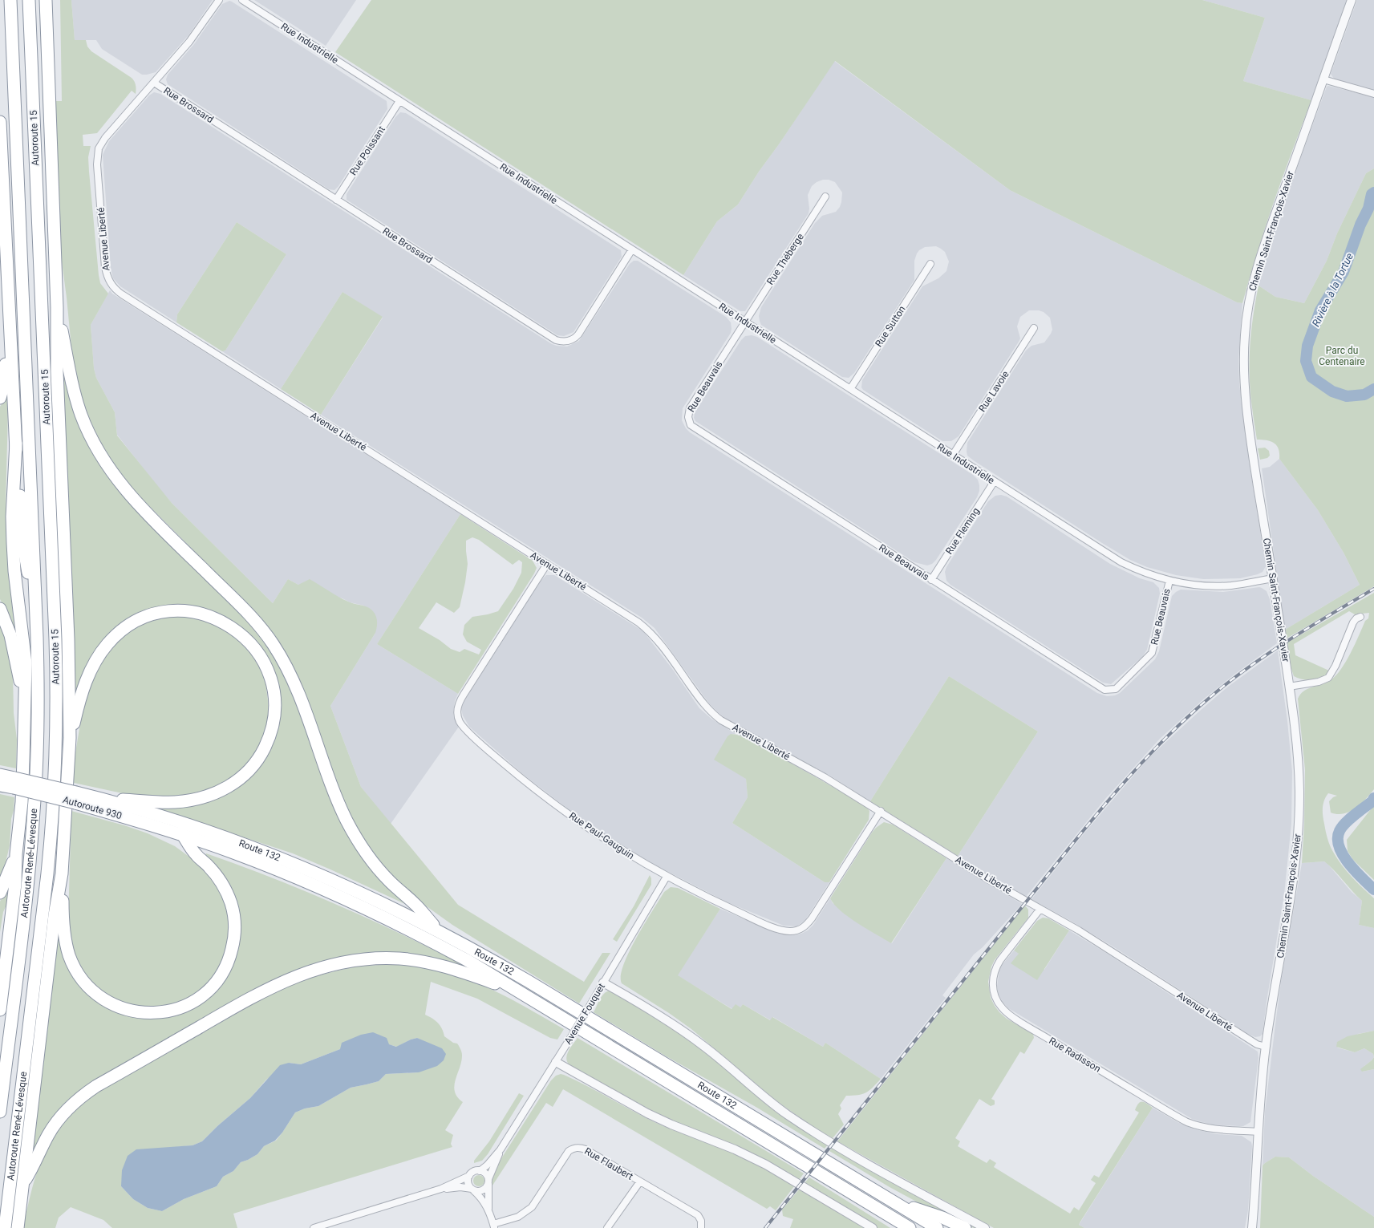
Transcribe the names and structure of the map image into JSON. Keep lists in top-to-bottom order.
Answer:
{
  "streets": {
    "highway": [
      "Autoroute 15",
      "Autoroute 930",
      "Route 132",
      "Autoroute René-Lévesque"
    ],
    "street": [
      "Rue Industrielle",
      "Rue Brossard",
      "Rue Poissant",
      "Chemin Saint-François-Xavier",
      "Avenue Liberté",
      "Rue Théberge",
      "Rue Sutton",
      "Rue Beauvais",
      "Rue Lavoie",
      "Rue Fleming",
      "Rue Paul-Gauguin",
      "Avenue Fouquet",
      "Rue Radisson",
      "Rue Flaubert"
    ]
  },
  "crossings": [
    ["Rue Industrielle", "Rue Brossard"],
    ["Rue Industrielle", "Rue Poissant"],
    ["Rue Industrielle", "Chemin Saint-François-Xavier"],
    ["Rue Industrielle", "Rue Théberge"],
    ["Rue Industrielle", "Rue Sutton"],
    ["Rue Industrielle", "Rue Beauvais"],
    ["Rue Industrielle", "Rue Lavoie"],
    ["Rue Industrielle", "Rue Fleming"],
    ["Rue Brossard", "Rue Poissant"],
    ["Rue Brossard", "Avenue Liberté"],
    ["Autoroute 15", "Autoroute René-Lévesque"],
    ["Chemin Saint-François-Xavier", "Avenue Liberté"],
    ["Chemin Saint-François-Xavier", "Rue Radisson"],
    ["Avenue Liberté", "Rue Paul-Gauguin"],
    ["Avenue Liberté", "Rue Radisson"],
    ["Rue Théberge", "Rue Beauvais"],
    ["Rue Beauvais", "Rue Fleming"],
    ["Autoroute 930", "Route 132"],
    ["Rue Paul-Gauguin", "Avenue Fouquet"],
    ["Avenue Fouquet", "Rue Flaubert"]
  ],
  "water": ["Rivière à la Tortue"],
  "parks": ["Parc du Centenaire"]
}
